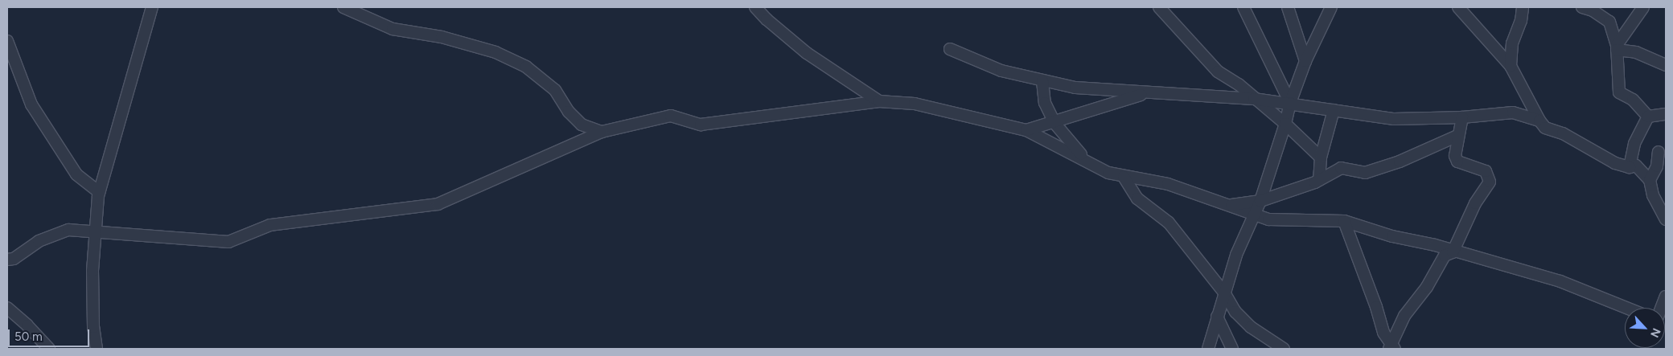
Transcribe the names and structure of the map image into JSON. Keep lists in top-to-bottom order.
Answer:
{
  "scale_bar": "50 m",
  "north": "bottom right"
}
